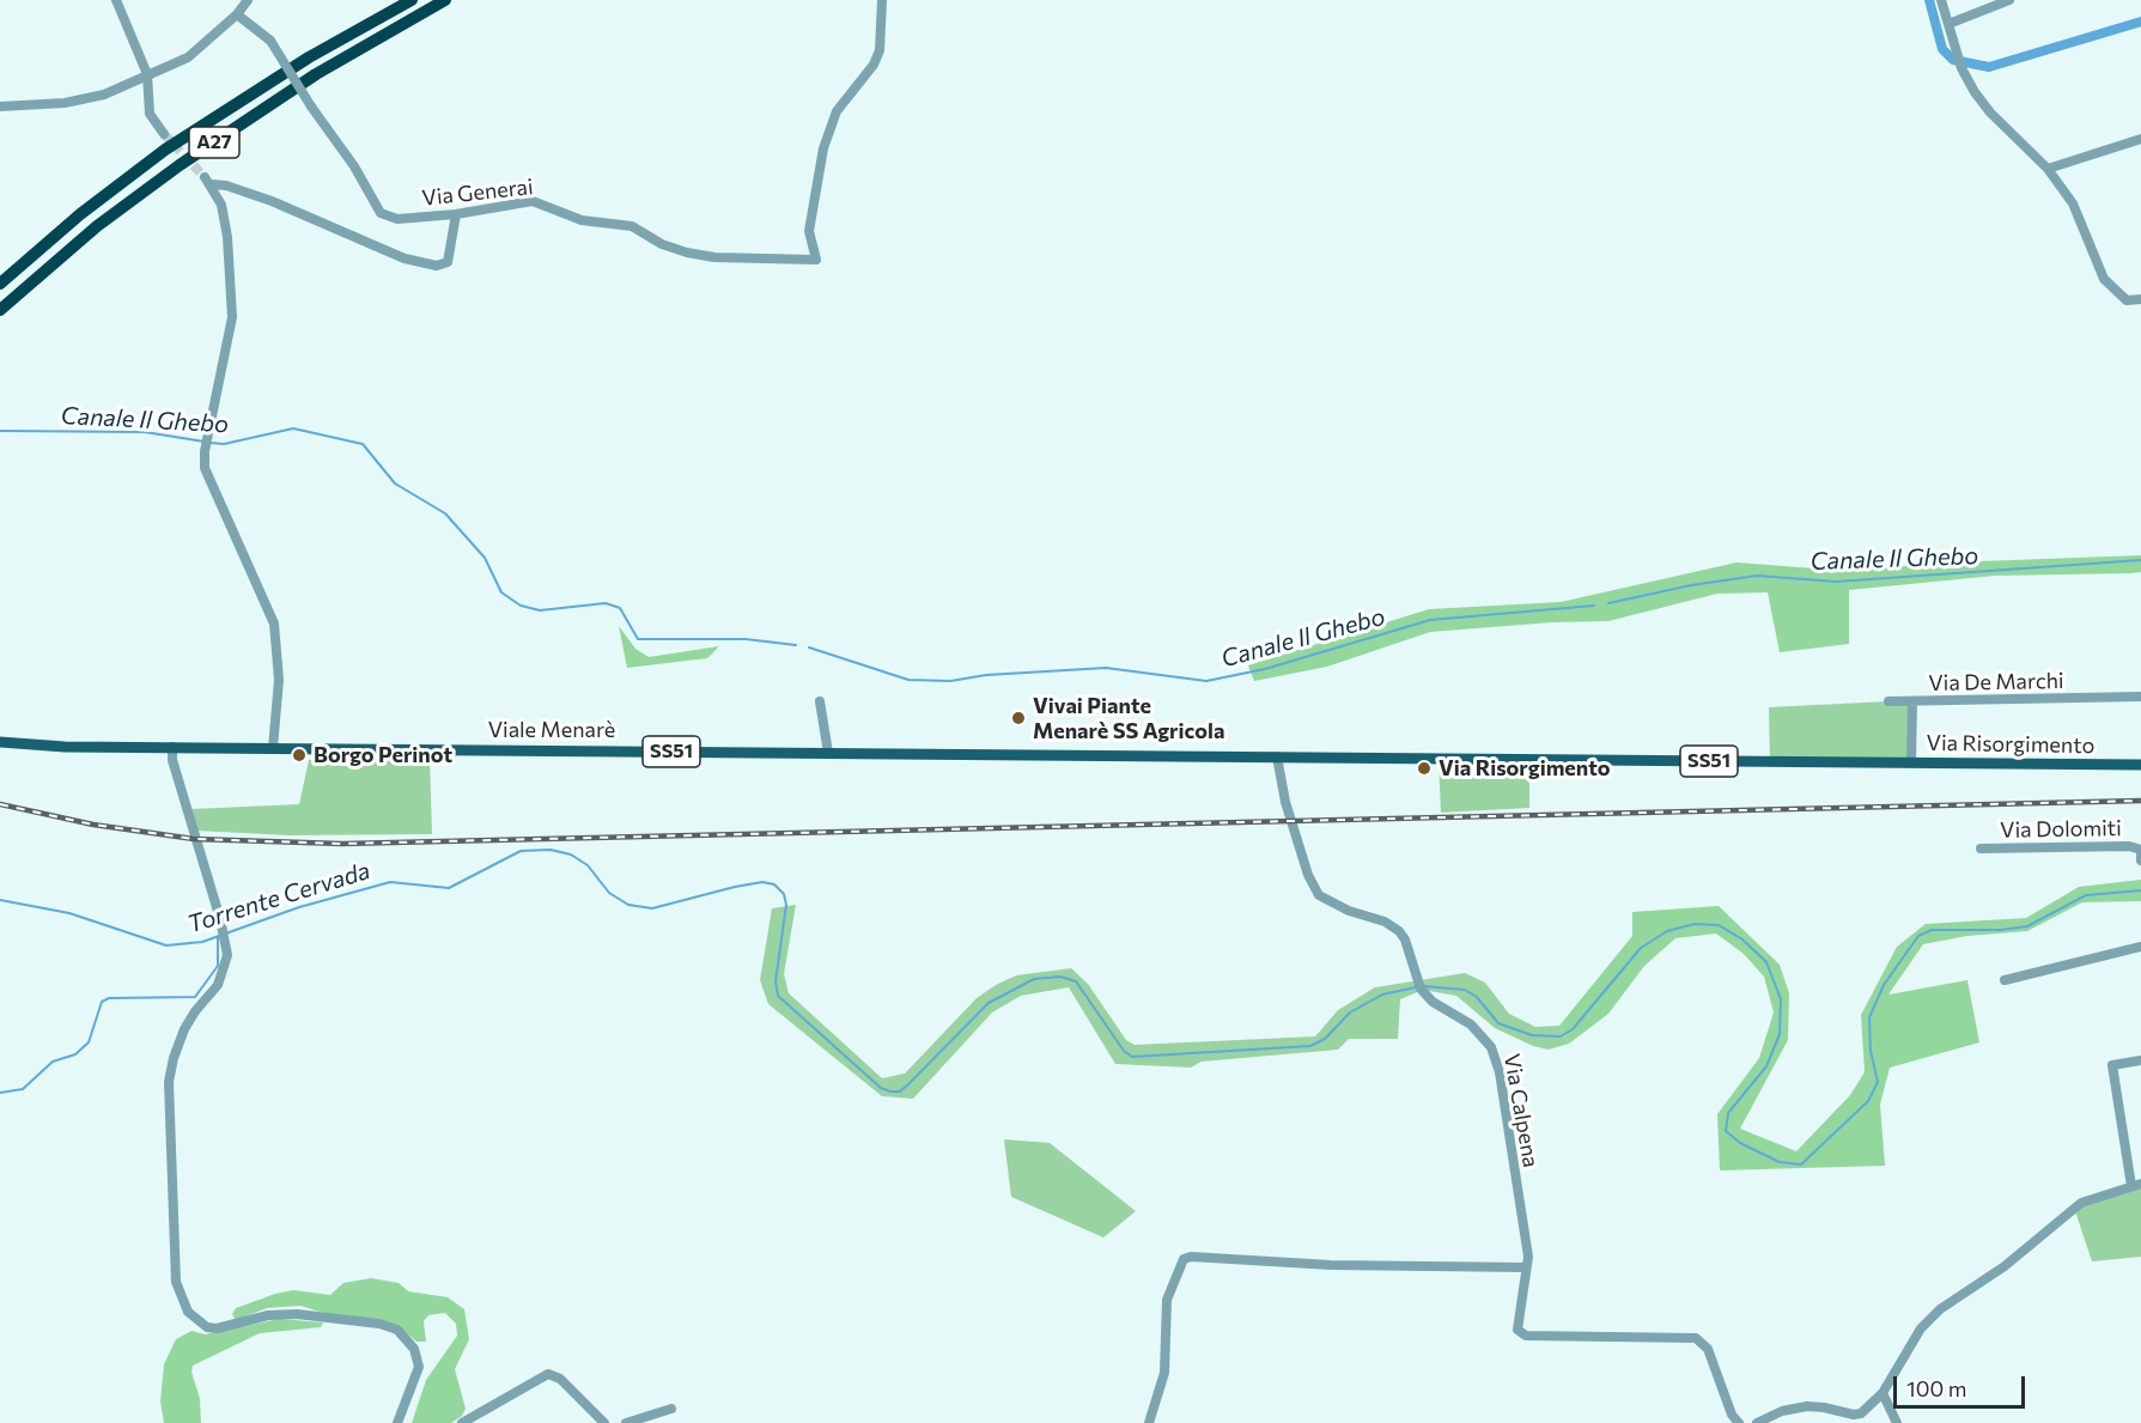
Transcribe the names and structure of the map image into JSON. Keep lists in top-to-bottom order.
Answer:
{
  "streets": {
    "highway": ["A27"],
    "main road": ["Viale Menarè", "Via Risorgimento", "SS51"],
    "street": [
      "Via Generai",
      "Via De Marchi",
      "Via Dolomiti",
      "Via Calpena"
    ]
  },
  "crossings": [
    ["Via De Marchi", "Via Risorgimento"],
    ["Viale Menarè", "Via Risorgimento"],
    ["Viale Menarè", "Via Calpena"],
    ["Via Risorgimento", "Via Calpena"]
  ],
  "water": ["Canale Il Ghebo", "Torrente Cervada"],
  "places": ["Vivai Piante Menarè SS Agricola", "Borgo Perinot", "Via Risorgimento"],
  "scale_bar": "100 m"
}
